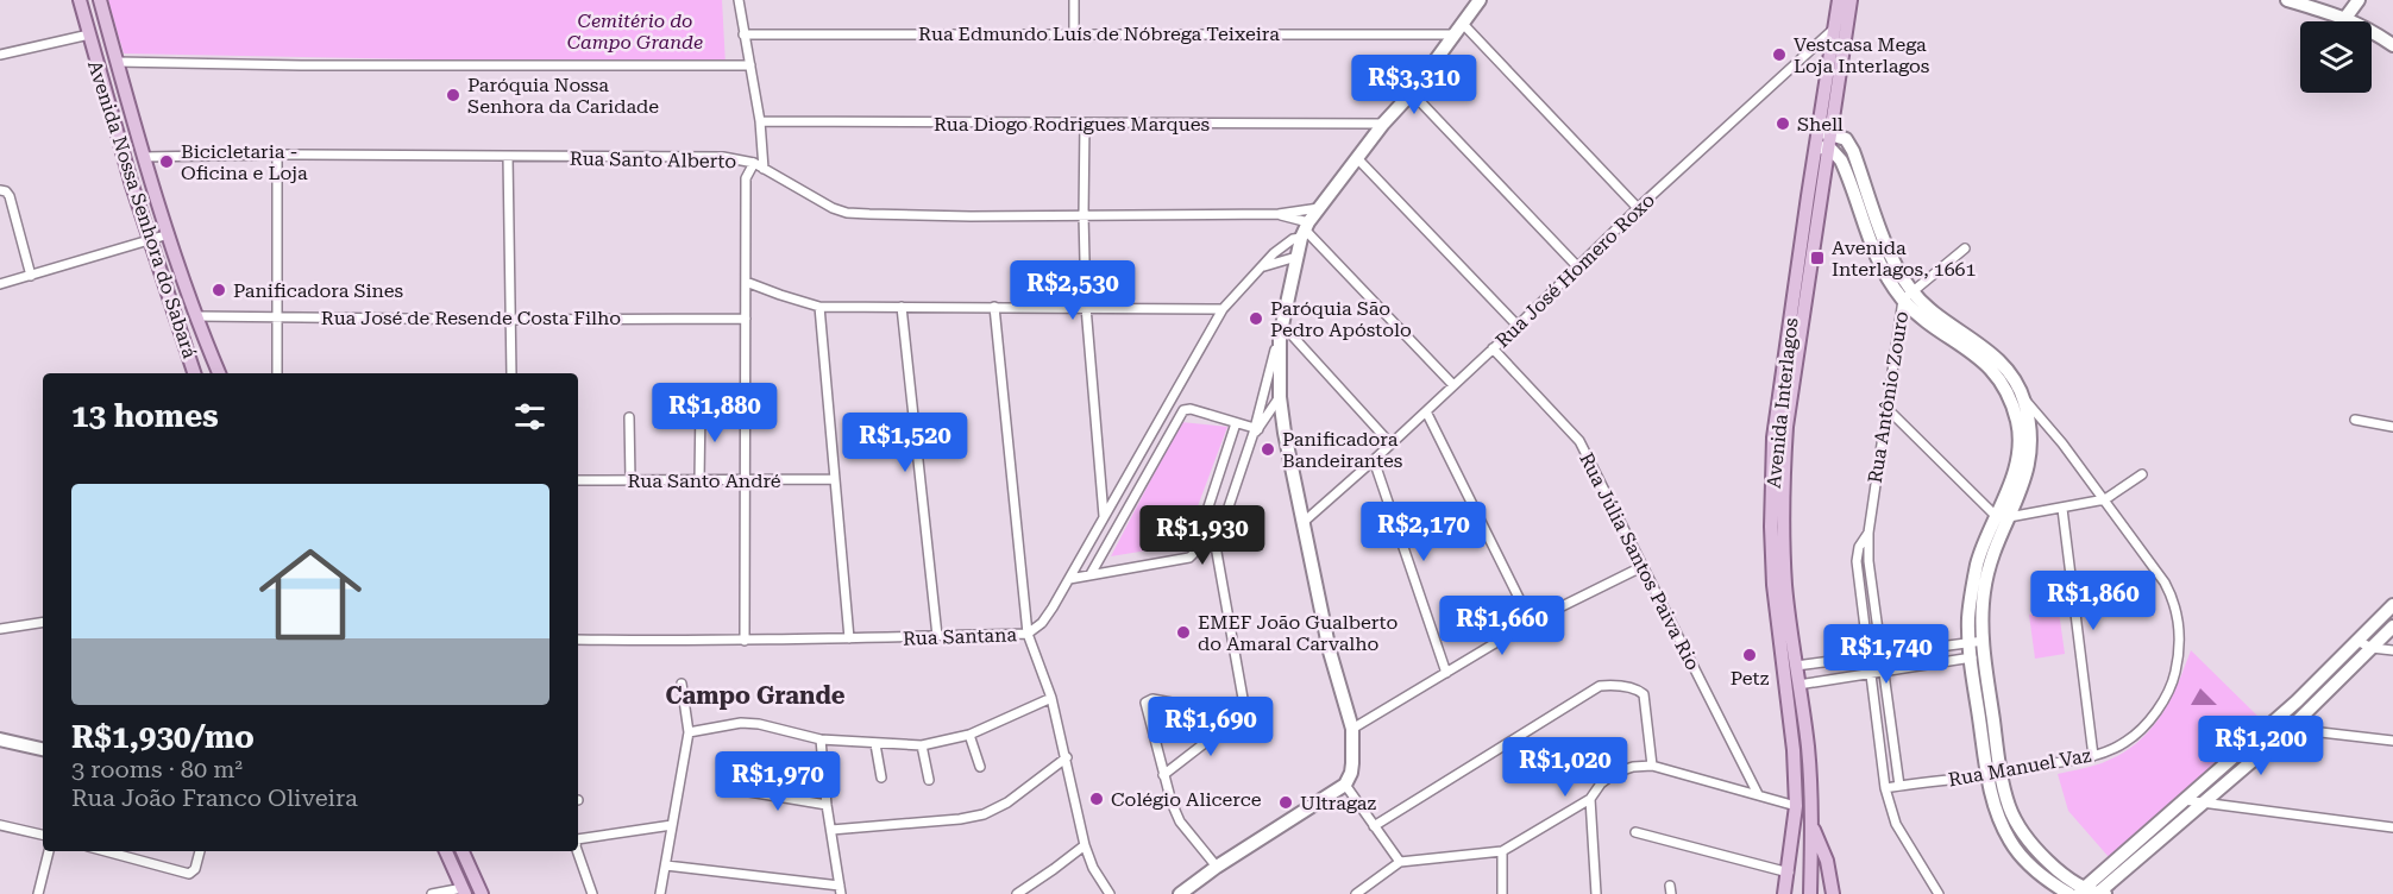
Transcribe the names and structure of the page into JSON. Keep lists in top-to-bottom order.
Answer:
{
  "streets": {
    "main road": ["Avenida Nossa Senhora do Sabará", "Avenida Interlagos"],
    "street": [
      "Rua Edmundo Luís de Nóbrega Teixeira",
      "Rua Diogo Rodrigues Marques",
      "Rua Santo Alberto",
      "Rua José Homero Roxo",
      "Rua José de Resende Costa Filho",
      "Rua Antônio Zouro",
      "Rua Santo André",
      "Rua Júlia Santos Paiva Rio",
      "Rua Santana",
      "Rua Manuel Vaz"
    ]
  },
  "crossings": [
    ["Rua Santo Alberto", "Avenida Nossa Senhora do Sabará"],
    ["Rua Santo Alberto", "Rua Santana"],
    ["Avenida Nossa Senhora do Sabará", "Rua José de Resende Costa Filho"],
    ["Rua José Homero Roxo", "Avenida Interlagos"],
    ["Rua José Homero Roxo", "Rua Júlia Santos Paiva Rio"],
    ["Rua Antônio Zouro", "Rua Manuel Vaz"]
  ],
  "districts": ["Campo Grande"],
  "parks": ["Cemitério do Campo Grande"],
  "places": {
    "other": [
      "Vestcasa Mega Loja Interlagos",
      "Paróquia Nossa Senhora da Caridade",
      "Shell",
      "Bicicletaria - Oficina e Loja",
      "Panificadora Sines",
      "Paróquia São Pedro Apóstolo",
      "Panificadora Bandeirantes",
      "EMEF João Gualberto do Amaral Carvalho",
      "Petz",
      "Colégio Alicerce",
      "Ultragaz"
    ],
    "transit": ["Avenida Interlagos, 1661"]
  },
  "page": {
    "price": [
      "R$3,310",
      "R$2,530",
      "R$1,880",
      "R$1,520",
      "R$2,170",
      "R$1,930",
      "R$1,860",
      "R$1,660",
      "R$1,740",
      "R$1,690",
      "R$1,200",
      "R$1,020",
      "R$1,970"
    ],
    "heading": "13 homes",
    "list": [
      {
        "name": "R$1,930/mo",
        "note": "3 rooms · 80 m² · Rua João Franco Oliveira"
      }
    ]
  }
}
